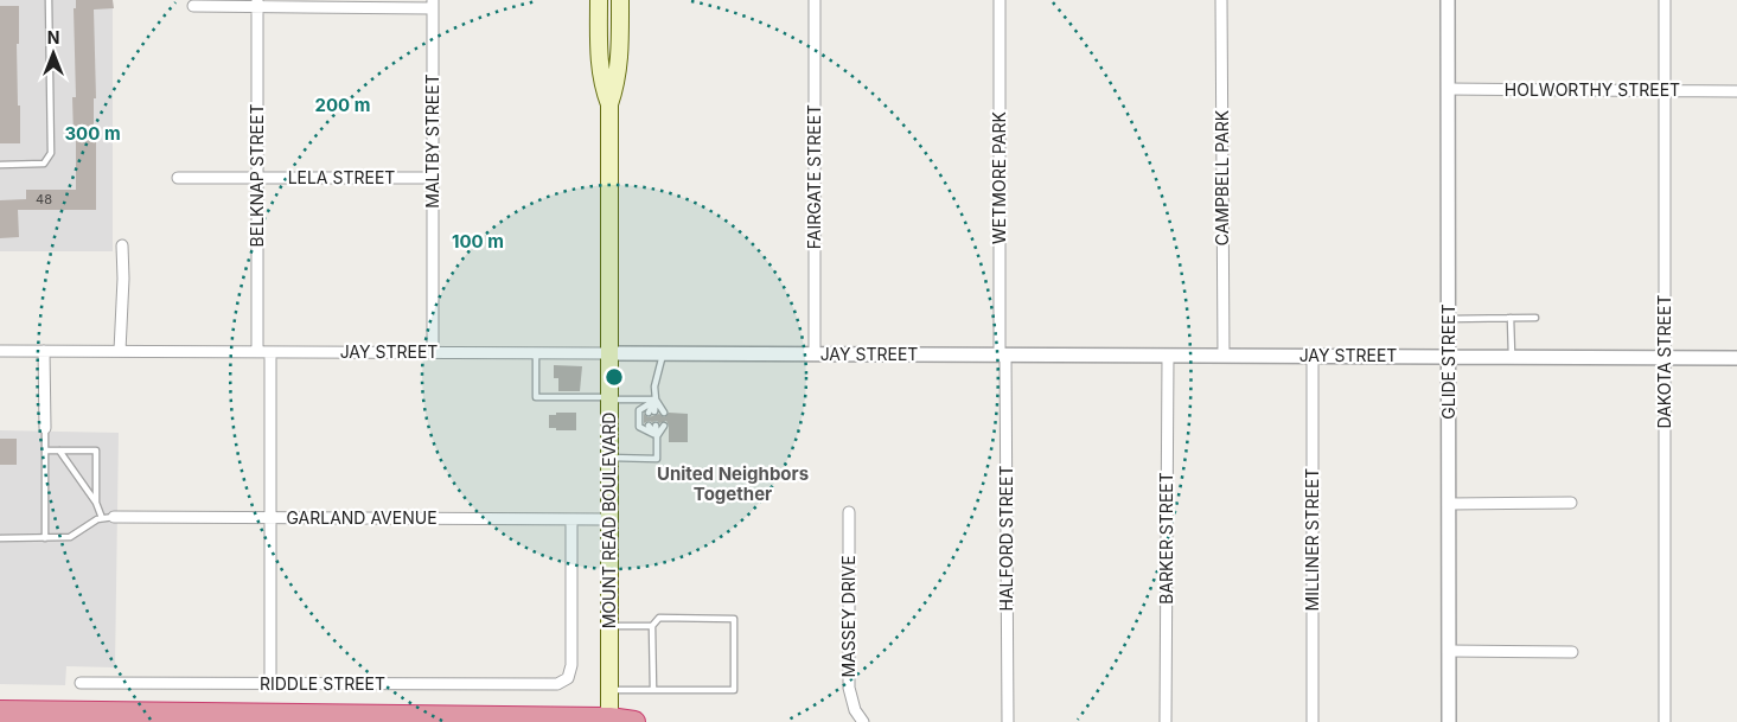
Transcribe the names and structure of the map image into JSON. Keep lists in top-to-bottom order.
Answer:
{
  "streets": {
    "main road": ["MOUNT READ BOULEVARD"],
    "street": [
      "HOLWORTHY STREET",
      "MALTBY STREET",
      "BELKNAP STREET",
      "FAIRGATE STREET",
      "LELA STREET",
      "WETMORE PARK",
      "CAMPBELL PARK",
      "JAY STREET",
      "GLIDE STREET",
      "DAKOTA STREET",
      "GARLAND AVENUE",
      "HALFORD STREET",
      "BARKER STREET",
      "MILLINER STREET",
      "MASSEY DRIVE",
      "RIDDLE STREET"
    ]
  },
  "crossings": [
    ["HOLWORTHY STREET", "GLIDE STREET"],
    ["HOLWORTHY STREET", "DAKOTA STREET"],
    ["MALTBY STREET", "LELA STREET"],
    ["MALTBY STREET", "JAY STREET"],
    ["BELKNAP STREET", "LELA STREET"],
    ["BELKNAP STREET", "JAY STREET"],
    ["FAIRGATE STREET", "JAY STREET"],
    ["WETMORE PARK", "JAY STREET"],
    ["WETMORE PARK", "HALFORD STREET"],
    ["CAMPBELL PARK", "JAY STREET"],
    ["JAY STREET", "GLIDE STREET"],
    ["JAY STREET", "DAKOTA STREET"],
    ["JAY STREET", "MOUNT READ BOULEVARD"],
    ["JAY STREET", "HALFORD STREET"],
    ["JAY STREET", "BARKER STREET"],
    ["JAY STREET", "MILLINER STREET"],
    ["GARLAND AVENUE", "MOUNT READ BOULEVARD"],
    ["GARLAND AVENUE", "RIDDLE STREET"]
  ],
  "districts": ["United Neighbors Together"],
  "house_numbers": ["48"],
  "north": "top",
  "rings": ["200 m", "300 m", "100 m"]
}
